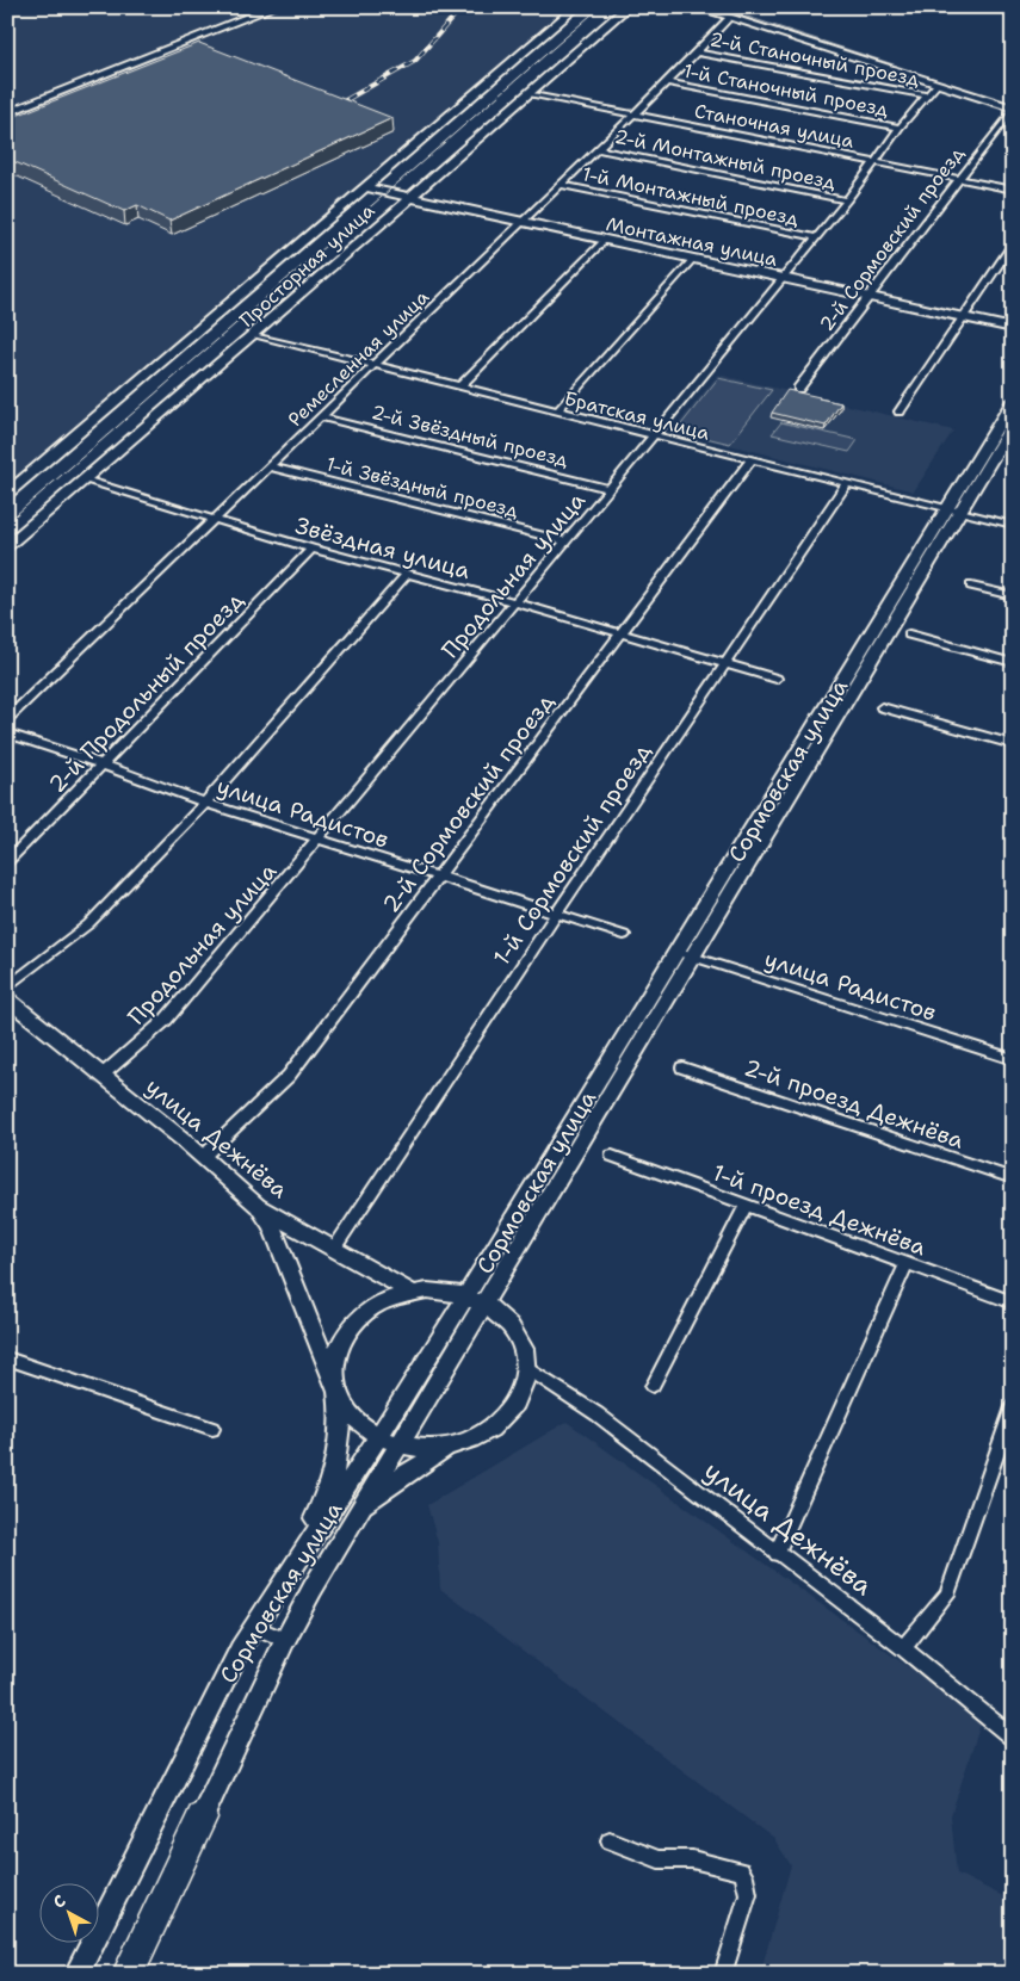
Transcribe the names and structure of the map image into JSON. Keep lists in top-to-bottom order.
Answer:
{
  "streets": {
    "highway": ["Сормовская улица"],
    "street": [
      "2-й Станочный проезд",
      "1-й Станочный проезд",
      "Станочная улица",
      "2-й Монтажный проезд",
      "1-й Монтажный проезд",
      "2-й Сормовский проезд",
      "Монтажная улица",
      "Просторная улица",
      "Ремесленная улица",
      "Братская улица",
      "2-й Звёздный проезд",
      "1-й Звёздный проезд",
      "Звёздная улица",
      "Продольная улица",
      "2-й Продольный проезд",
      "улица Радистов",
      "1-й Сормовский проезд",
      "2-й проезд Дежнёва",
      "улица Дежнёва",
      "1-й проезд Дежнёва"
    ]
  },
  "crossings": [
    ["2-й Станочный проезд", "Ремесленная улица"],
    ["2-й Станочный проезд", "Продольная улица"],
    ["1-й Станочный проезд", "Ремесленная улица"],
    ["1-й Станочный проезд", "Продольная улица"],
    ["Станочная улица", "2-й Сормовский проезд"],
    ["Станочная улица", "Просторная улица"],
    ["Станочная улица", "Ремесленная улица"],
    ["Станочная улица", "Продольная улица"],
    ["2-й Монтажный проезд", "Ремесленная улица"],
    ["2-й Монтажный проезд", "Продольная улица"],
    ["1-й Монтажный проезд", "Ремесленная улица"],
    ["1-й Монтажный проезд", "Продольная улица"],
    ["2-й Сормовский проезд", "Монтажная улица"],
    ["2-й Сормовский проезд", "Братская улица"],
    ["2-й Сормовский проезд", "Звёздная улица"],
    ["2-й Сормовский проезд", "улица Радистов"],
    ["2-й Сормовский проезд", "улица Дежнёва"],
    ["Монтажная улица", "Просторная улица"],
    ["Монтажная улица", "Ремесленная улица"],
    ["Монтажная улица", "Продольная улица"],
    ["Просторная улица", "Братская улица"],
    ["Просторная улица", "Звёздная улица"],
    ["Ремесленная улица", "Братская улица"],
    ["Ремесленная улица", "2-й Звёздный проезд"],
    ["Ремесленная улица", "1-й Звёздный проезд"],
    ["Ремесленная улица", "Звёздная улица"],
    ["Братская улица", "Продольная улица"],
    ["Братская улица", "Сормовская улица"],
    ["Братская улица", "1-й Сормовский проезд"],
    ["2-й Звёздный проезд", "Продольная улица"],
    ["1-й Звёздный проезд", "Продольная улица"],
    ["Звёздная улица", "Продольная улица"],
    ["Звёздная улица", "2-й Продольный проезд"],
    ["Звёздная улица", "1-й Сормовский проезд"],
    ["Продольная улица", "улица Радистов"],
    ["Продольная улица", "улица Дежнёва"],
    ["2-й Продольный проезд", "улица Радистов"],
    ["Сормовская улица", "улица Радистов"],
    ["улица Радистов", "1-й Сормовский проезд"],
    ["1-й Сормовский проезд", "улица Дежнёва"]
  ],
  "north": "top left"
}
